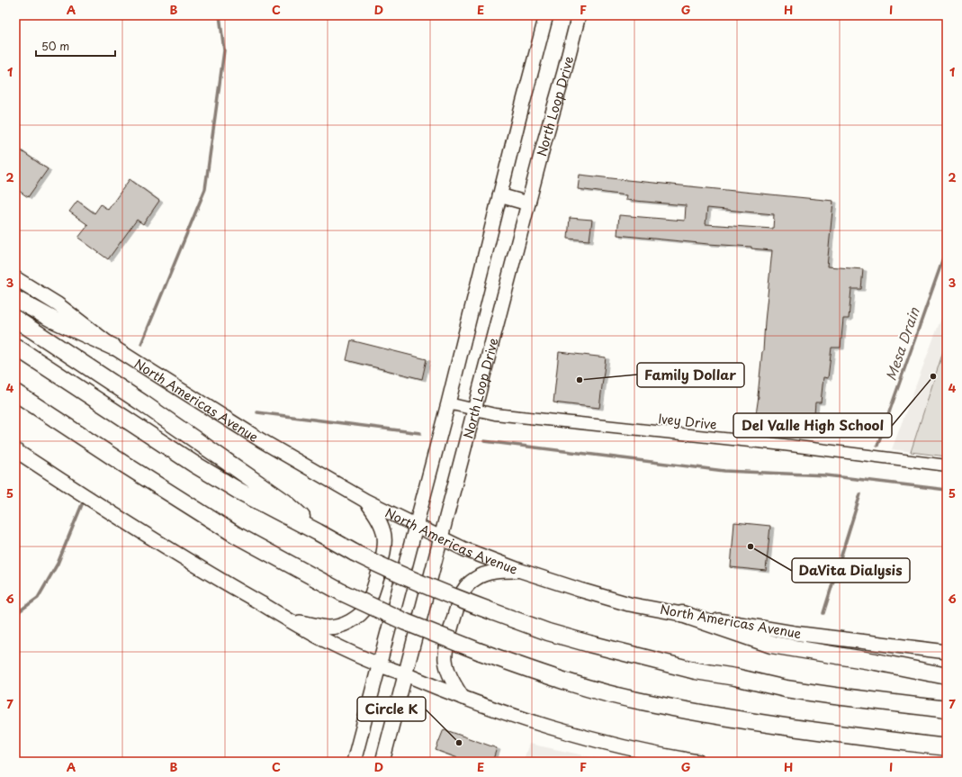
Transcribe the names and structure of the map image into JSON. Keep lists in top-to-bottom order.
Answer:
{
  "streets": {
    "main road": ["North Loop Drive", "North Americas Avenue"],
    "street": ["Ivey Drive"]
  },
  "crossings": [
    ["North Loop Drive", "North Americas Avenue"],
    ["North Loop Drive", "Ivey Drive"]
  ],
  "water": ["Mesa Drain"],
  "places": [
    "Del Valle High School",
    "Family Dollar",
    "DaVita Dialysis",
    "Circle K"
  ],
  "scale_bar": "50 m",
  "grid": {
    "columns": [
      "A",
      "B",
      "C",
      "D",
      "E",
      "F",
      "G",
      "H",
      "I"
    ],
    "rows": [
      "1",
      "2",
      "3",
      "4",
      "5",
      "6",
      "7"
    ]
  }
}
